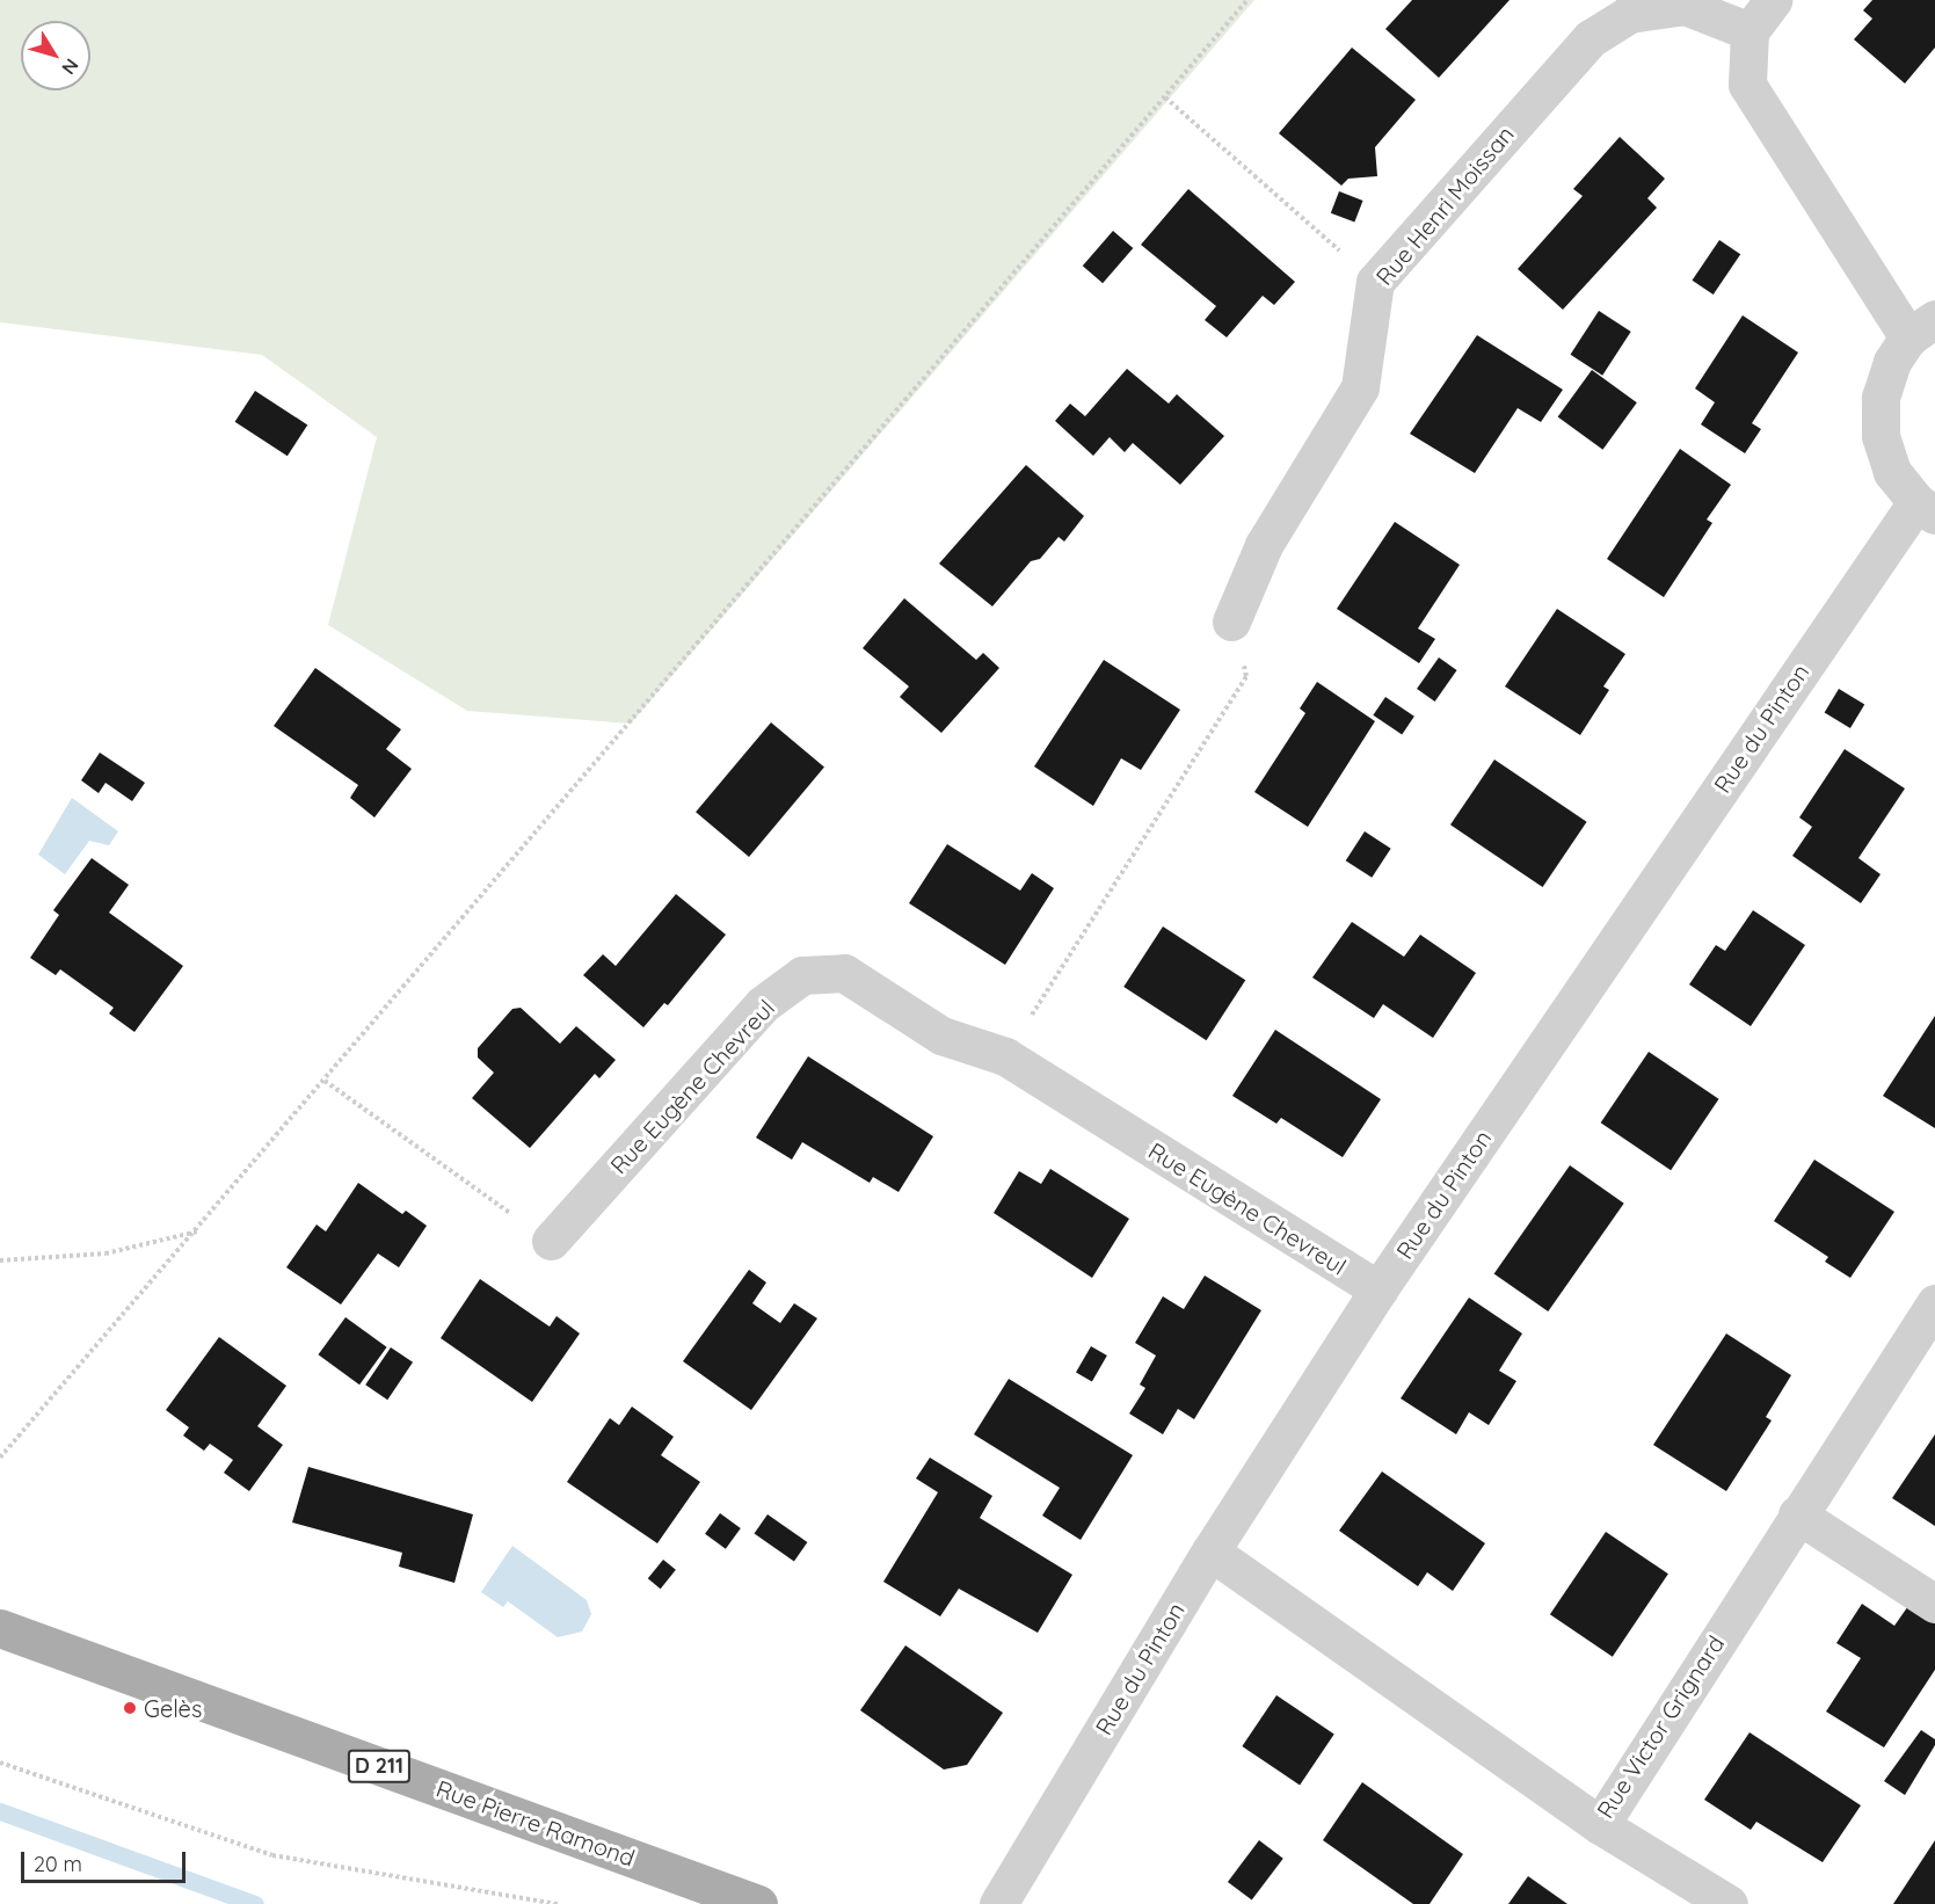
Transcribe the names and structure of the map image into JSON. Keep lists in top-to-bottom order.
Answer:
{
  "streets": {
    "main road": ["D 211", "Rue Pierre Ramond"],
    "street": [
      "Rue Henri Moissan",
      "Rue du Pinton",
      "Rue Eugène Chevreul",
      "Rue Victor Grignard"
    ]
  },
  "crossings": [
    ["Rue du Pinton", "Rue Eugène Chevreul"],
    ["Rue du Pinton", "Rue Victor Grignard"]
  ],
  "places": ["Gelès"],
  "scale_bar": "20 m",
  "north": "bottom right"
}
